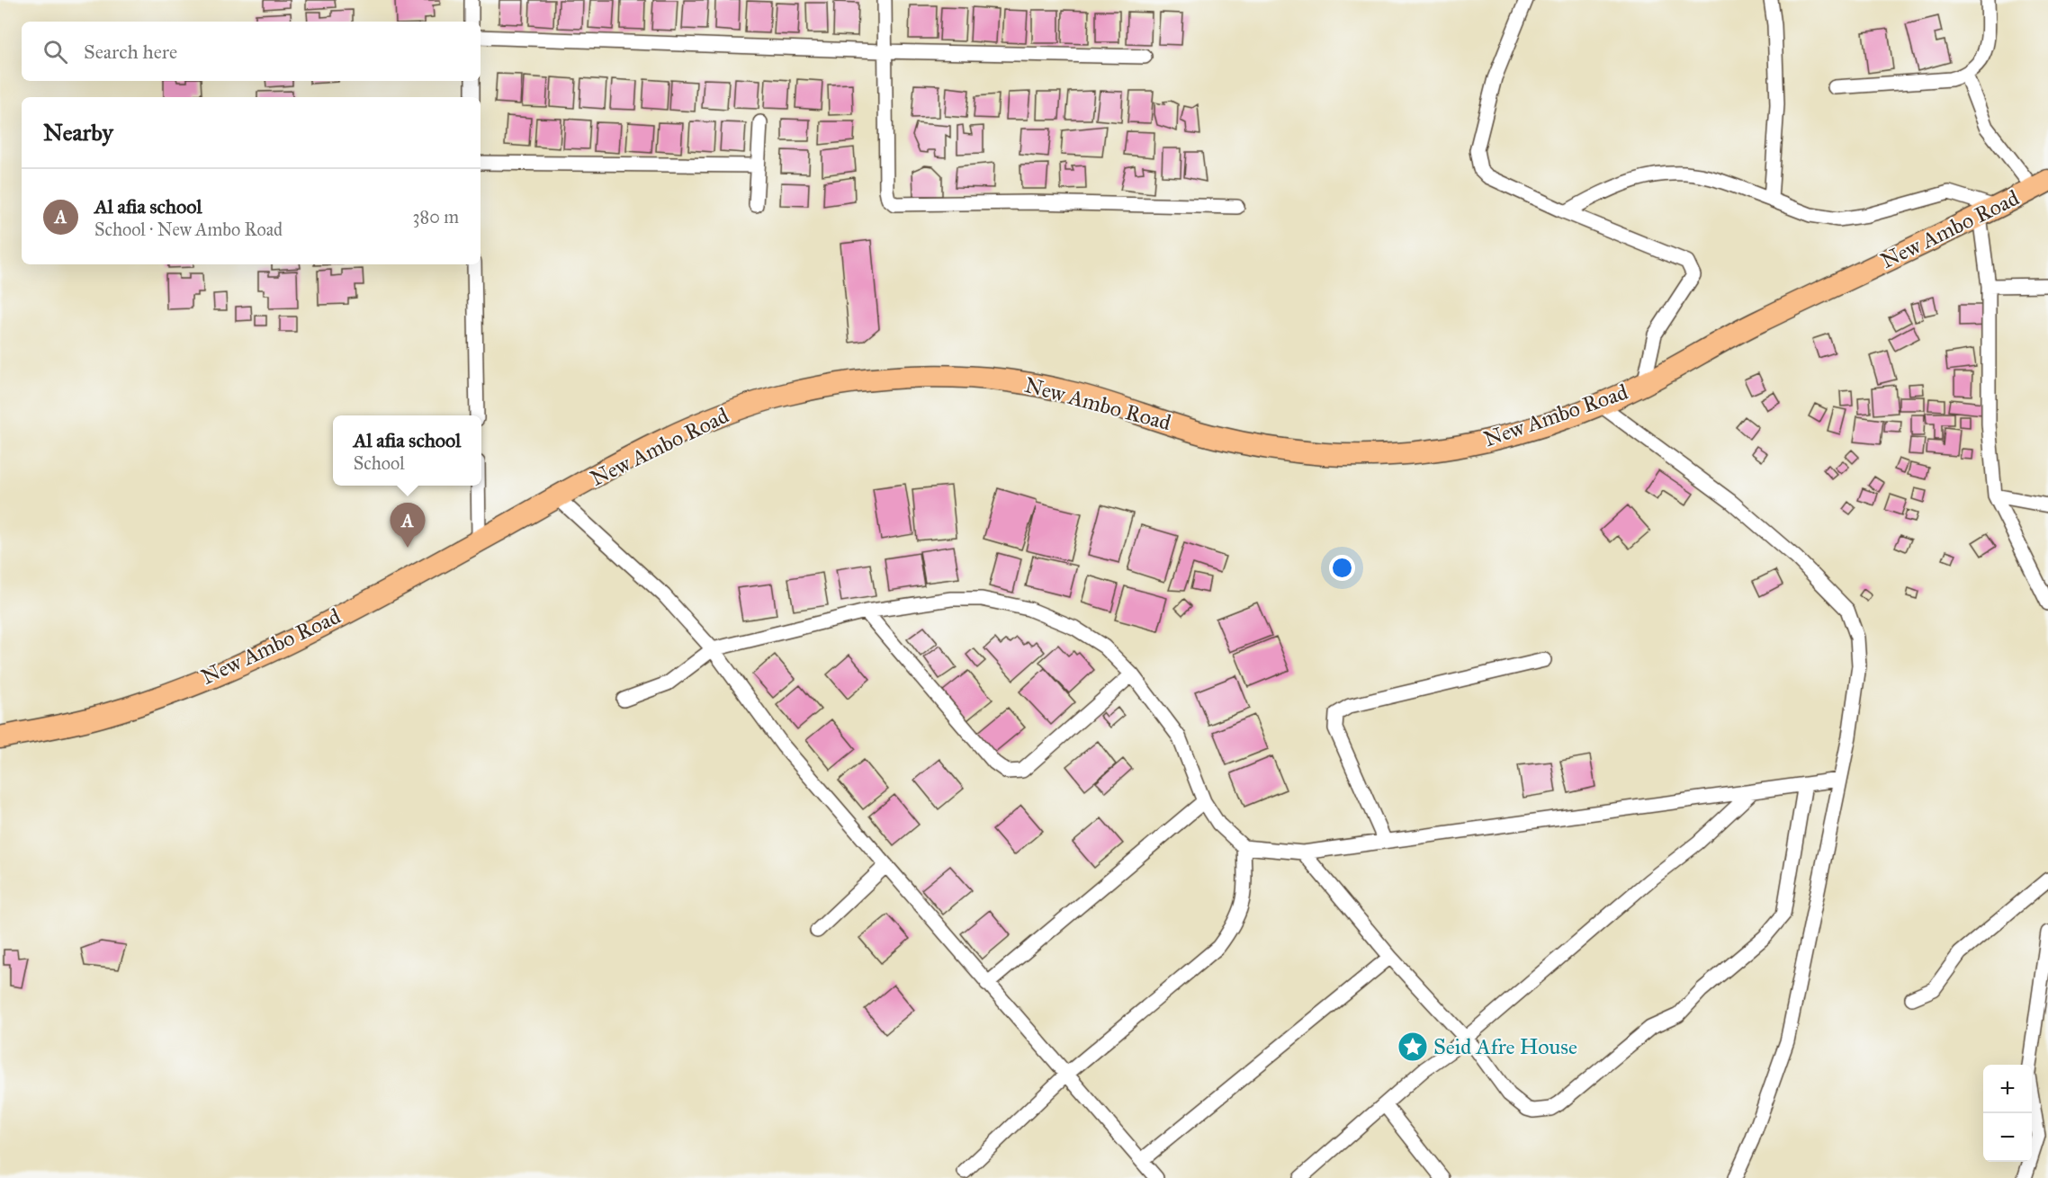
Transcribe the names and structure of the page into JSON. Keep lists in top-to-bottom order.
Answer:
{
  "streets": {
    "main road": ["New Ambo Road"]
  },
  "places": {
    "place": ["Seid Afre House"]
  },
  "page": {
    "search": "Search here",
    "heading": "Nearby",
    "list": [
      {
        "mark": "A",
        "name": "Al afia school",
        "note": "School · New Ambo Road",
        "value": "380 m"
      }
    ],
    "popup": ["Al afia school", "School"],
    "pins": "A",
    "map_buttons": ["+", "−"]
  }
}
